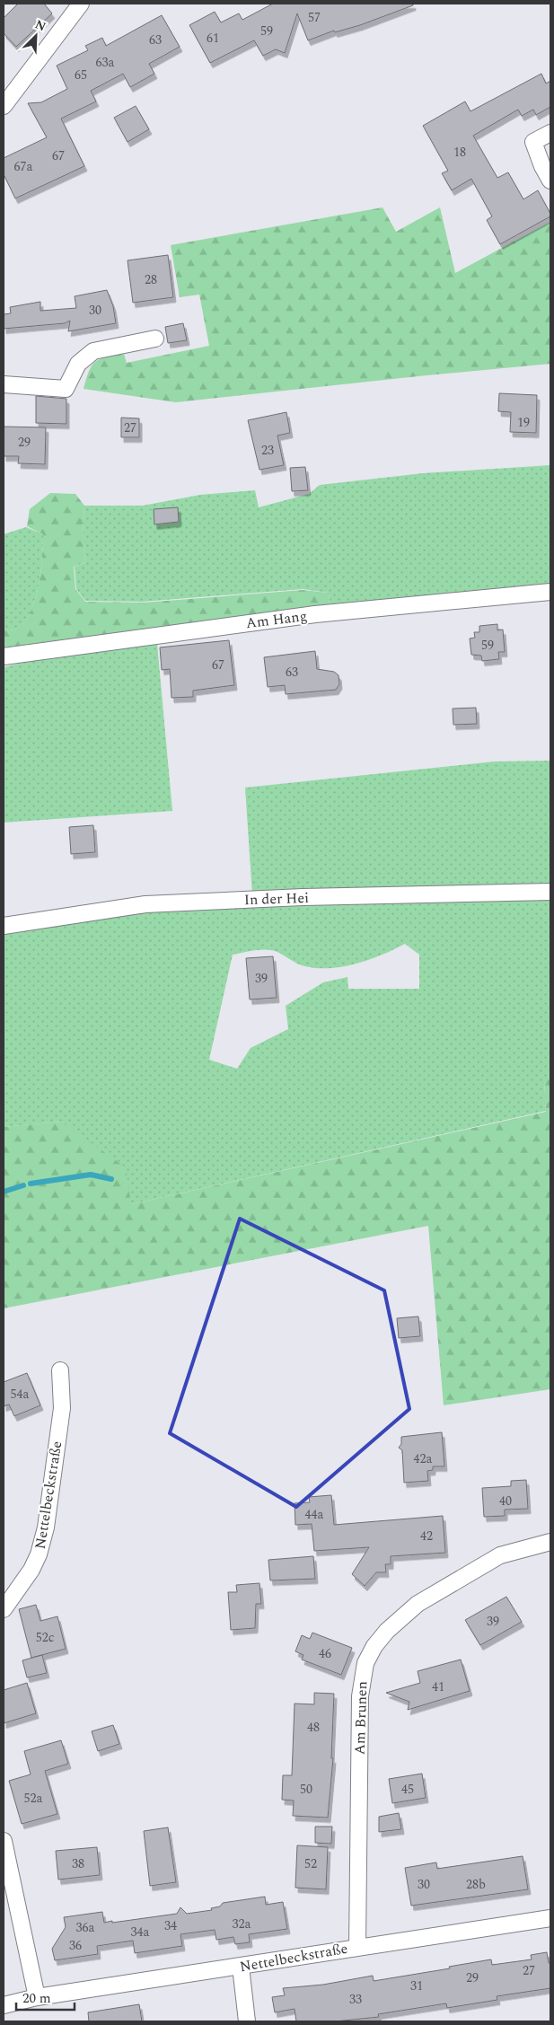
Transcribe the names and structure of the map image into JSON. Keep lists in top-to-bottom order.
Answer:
{
  "streets": {
    "street": [
      "Am Hang",
      "In der Hei",
      "Nettelbeckstraße",
      "Am Brunen"
    ]
  },
  "crossings": [
    ["Nettelbeckstraße", "Am Brunen"]
  ],
  "house_numbers": [
    "57",
    "59",
    "61",
    "63",
    "63a",
    "65",
    "18",
    "67",
    "67a",
    "28",
    "30",
    "19",
    "27",
    "29",
    "23",
    "59",
    "67",
    "63",
    "39",
    "54a",
    "42a",
    "40",
    "44a",
    "42",
    "39",
    "52c",
    "46",
    "41",
    "48",
    "50",
    "45",
    "52a",
    "38",
    "52",
    "30",
    "28b",
    "32a",
    "34",
    "36a",
    "34a",
    "36",
    "27",
    "29",
    "31",
    "33"
  ],
  "scale_bar": "20 m",
  "north": "top right"
}
